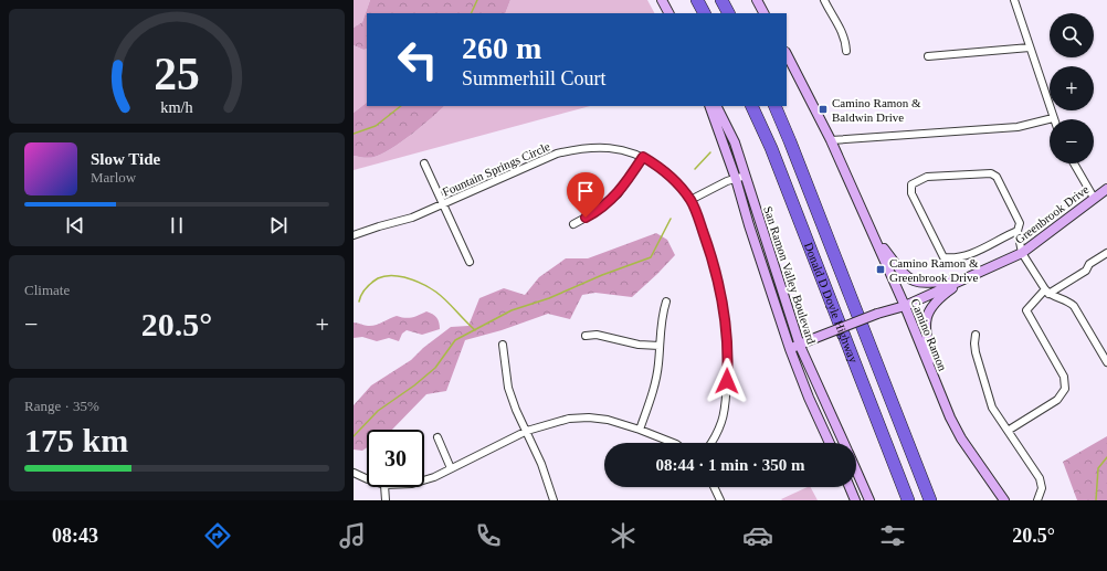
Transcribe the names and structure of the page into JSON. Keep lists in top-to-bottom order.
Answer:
{
  "streets": {
    "highway": ["Donald D Doyle Highway"],
    "street": [
      "Fountain Springs Circle",
      "Greenbrook Drive",
      "San Ramon Valley Boulevard",
      "Camino Ramon"
    ]
  },
  "crossings": [
    ["Greenbrook Drive", "San Ramon Valley Boulevard"],
    ["Greenbrook Drive", "Camino Ramon"]
  ],
  "places": {
    "transit": ["Camino Ramon & Baldwin Drive", "Camino Ramon & Greenbrook Drive"]
  },
  "page": {
    "map_buttons": ["+", "−"],
    "turn": ["260 m", "Summerhill Court"],
    "song": ["Slow Tide", "Marlow"],
    "tile": [
      "Climate",
      ["Range · 35%", "175 km"]
    ],
    "heat": ["−", "20.5°", "+"],
    "limit": "30",
    "trip": "08:44 · 1 min · 350 m",
    "tabs": ["08:43", "20.5°"],
    "gauge": ["25", "km/h"]
  }
}
